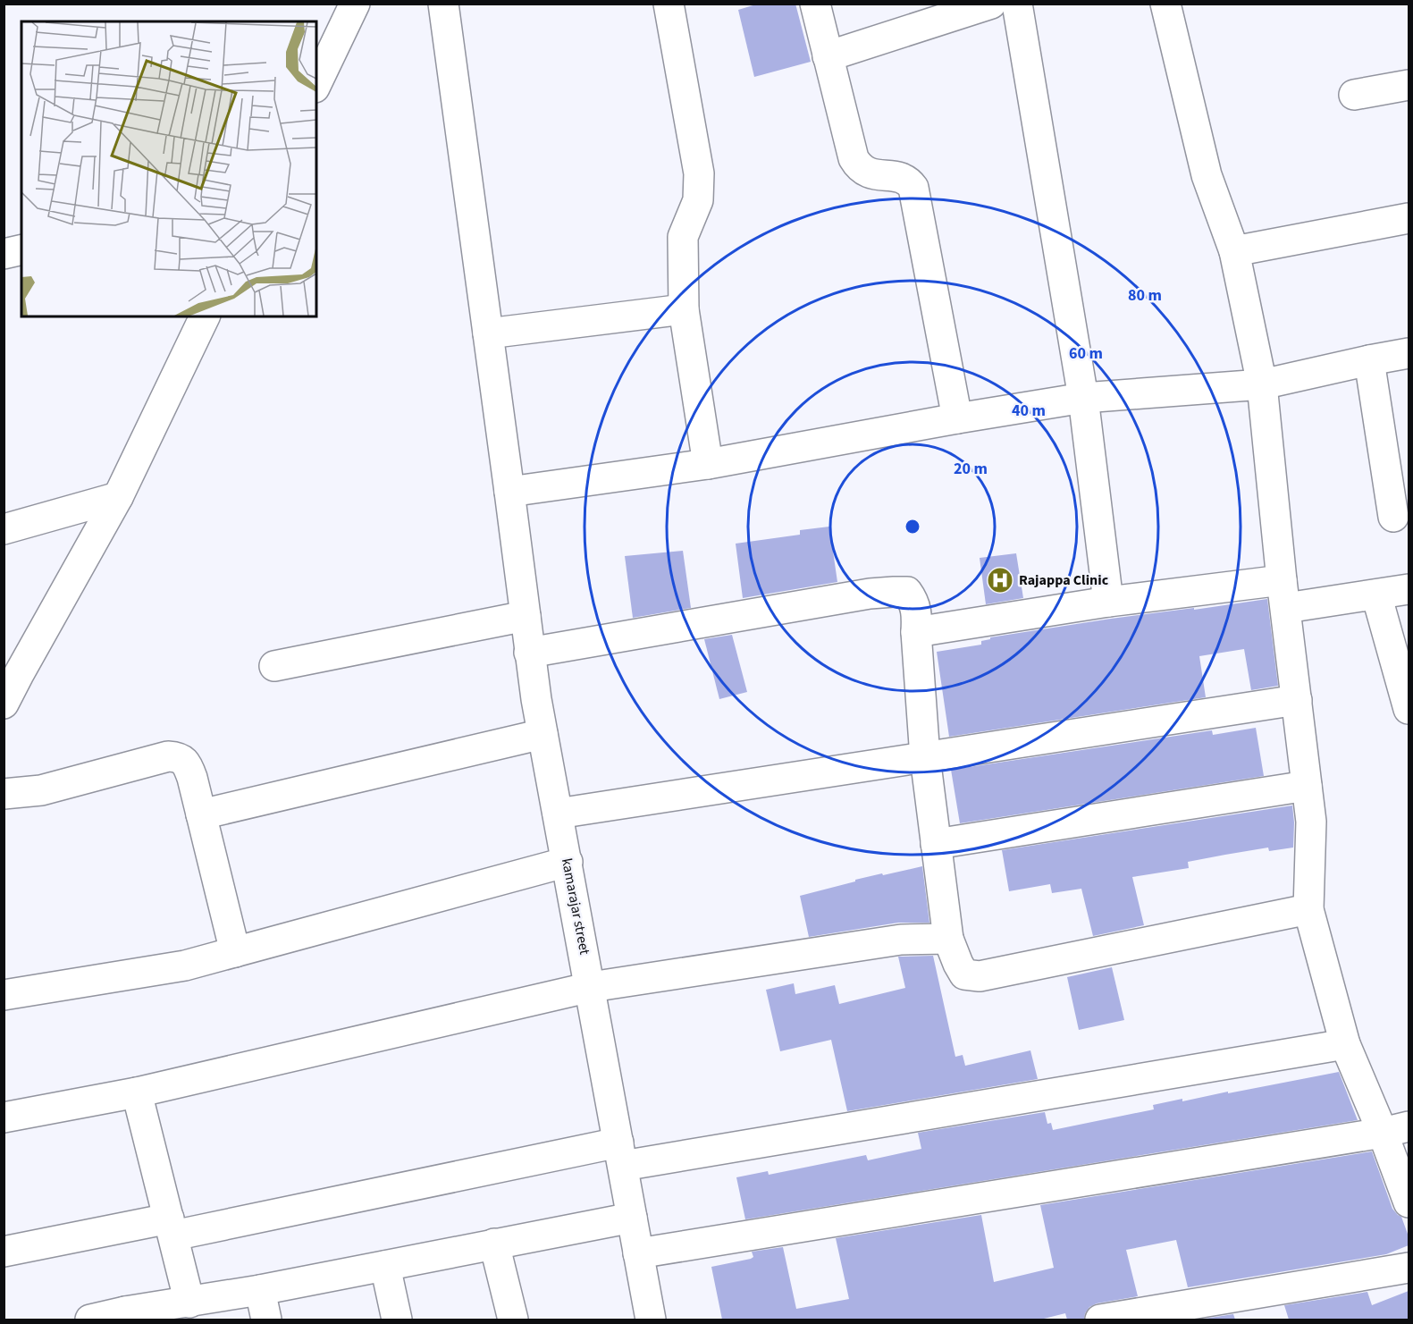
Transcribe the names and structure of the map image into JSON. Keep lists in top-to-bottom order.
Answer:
{
  "streets": {
    "street": ["kamarajar street"]
  },
  "places": {
    "hospital": ["Rajappa Clinic"]
  },
  "rings": [
    "80 m",
    "60 m",
    "40 m",
    "20 m"
  ]
}
